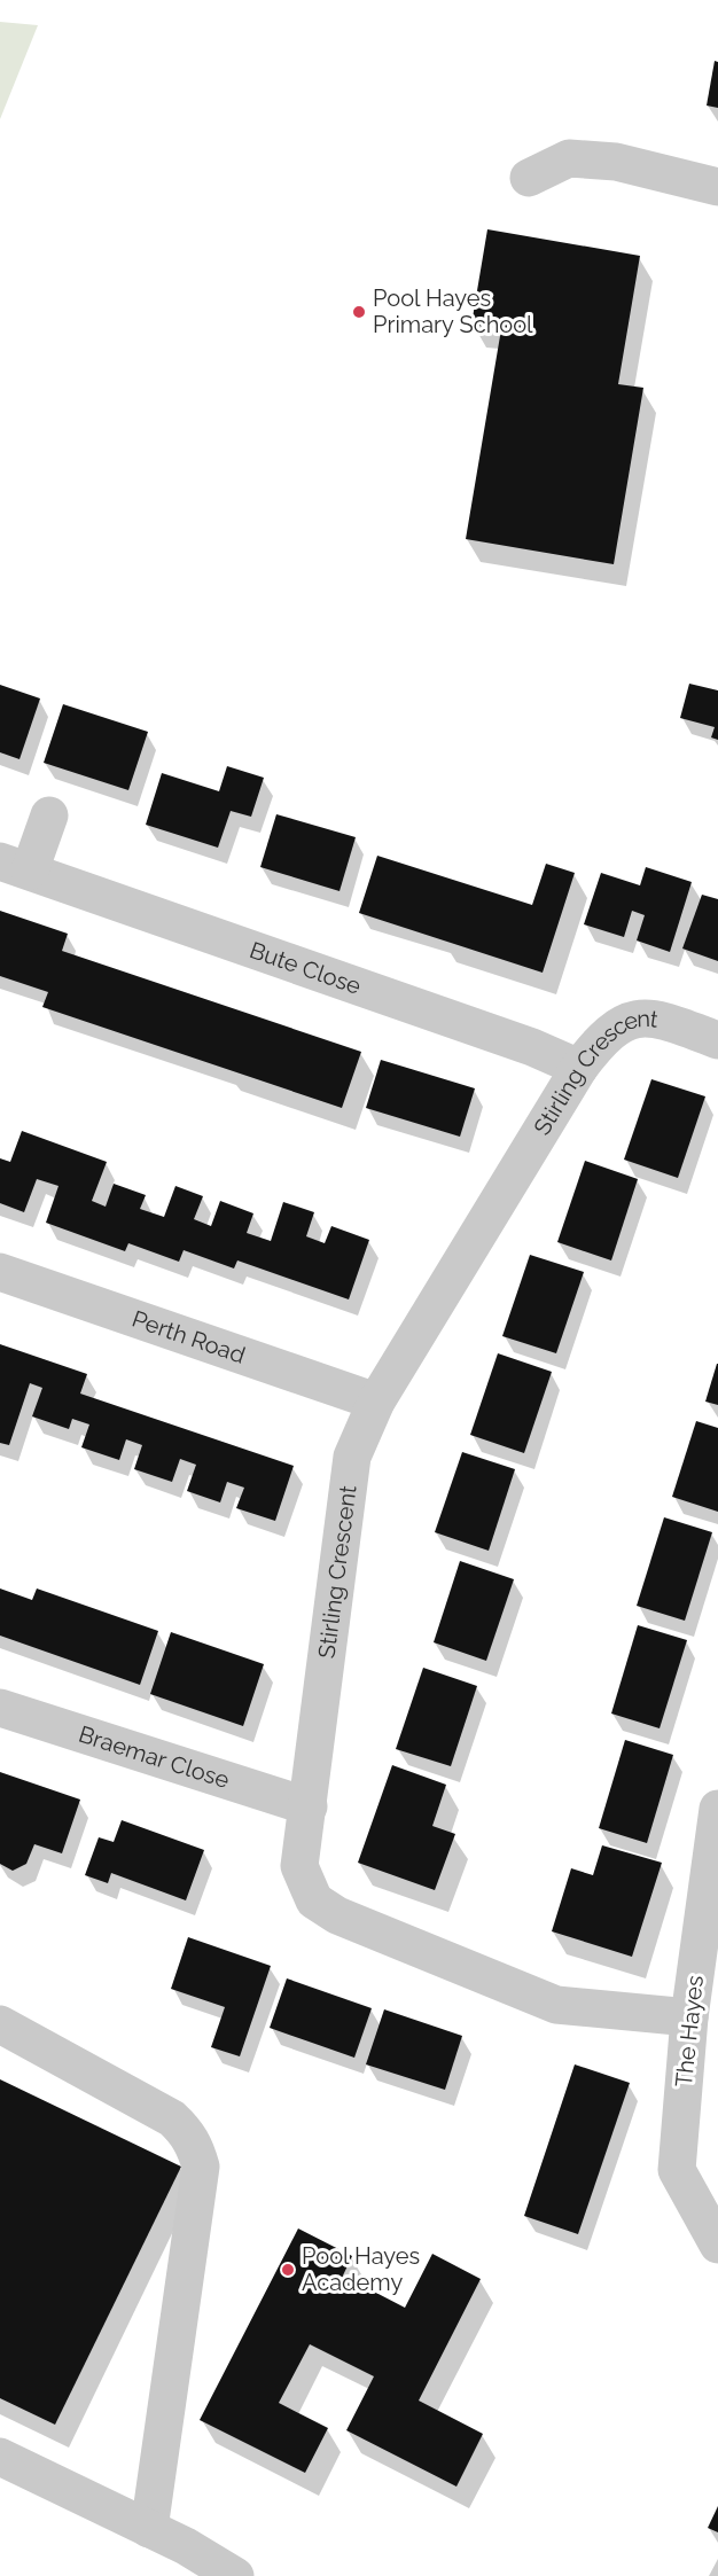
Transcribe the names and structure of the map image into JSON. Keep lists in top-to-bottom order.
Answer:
{
  "streets": {
    "street": [
      "Bute Close",
      "Stirling Crescent",
      "Perth Road",
      "Braemar Close",
      "The Hayes"
    ]
  },
  "crossings": [
    ["Bute Close", "Stirling Crescent"],
    ["Stirling Crescent", "Perth Road"],
    ["Stirling Crescent", "Braemar Close"],
    ["Stirling Crescent", "The Hayes"]
  ],
  "places": ["Pool Hayes Primary School", "Pool Hayes Academy"]
}
